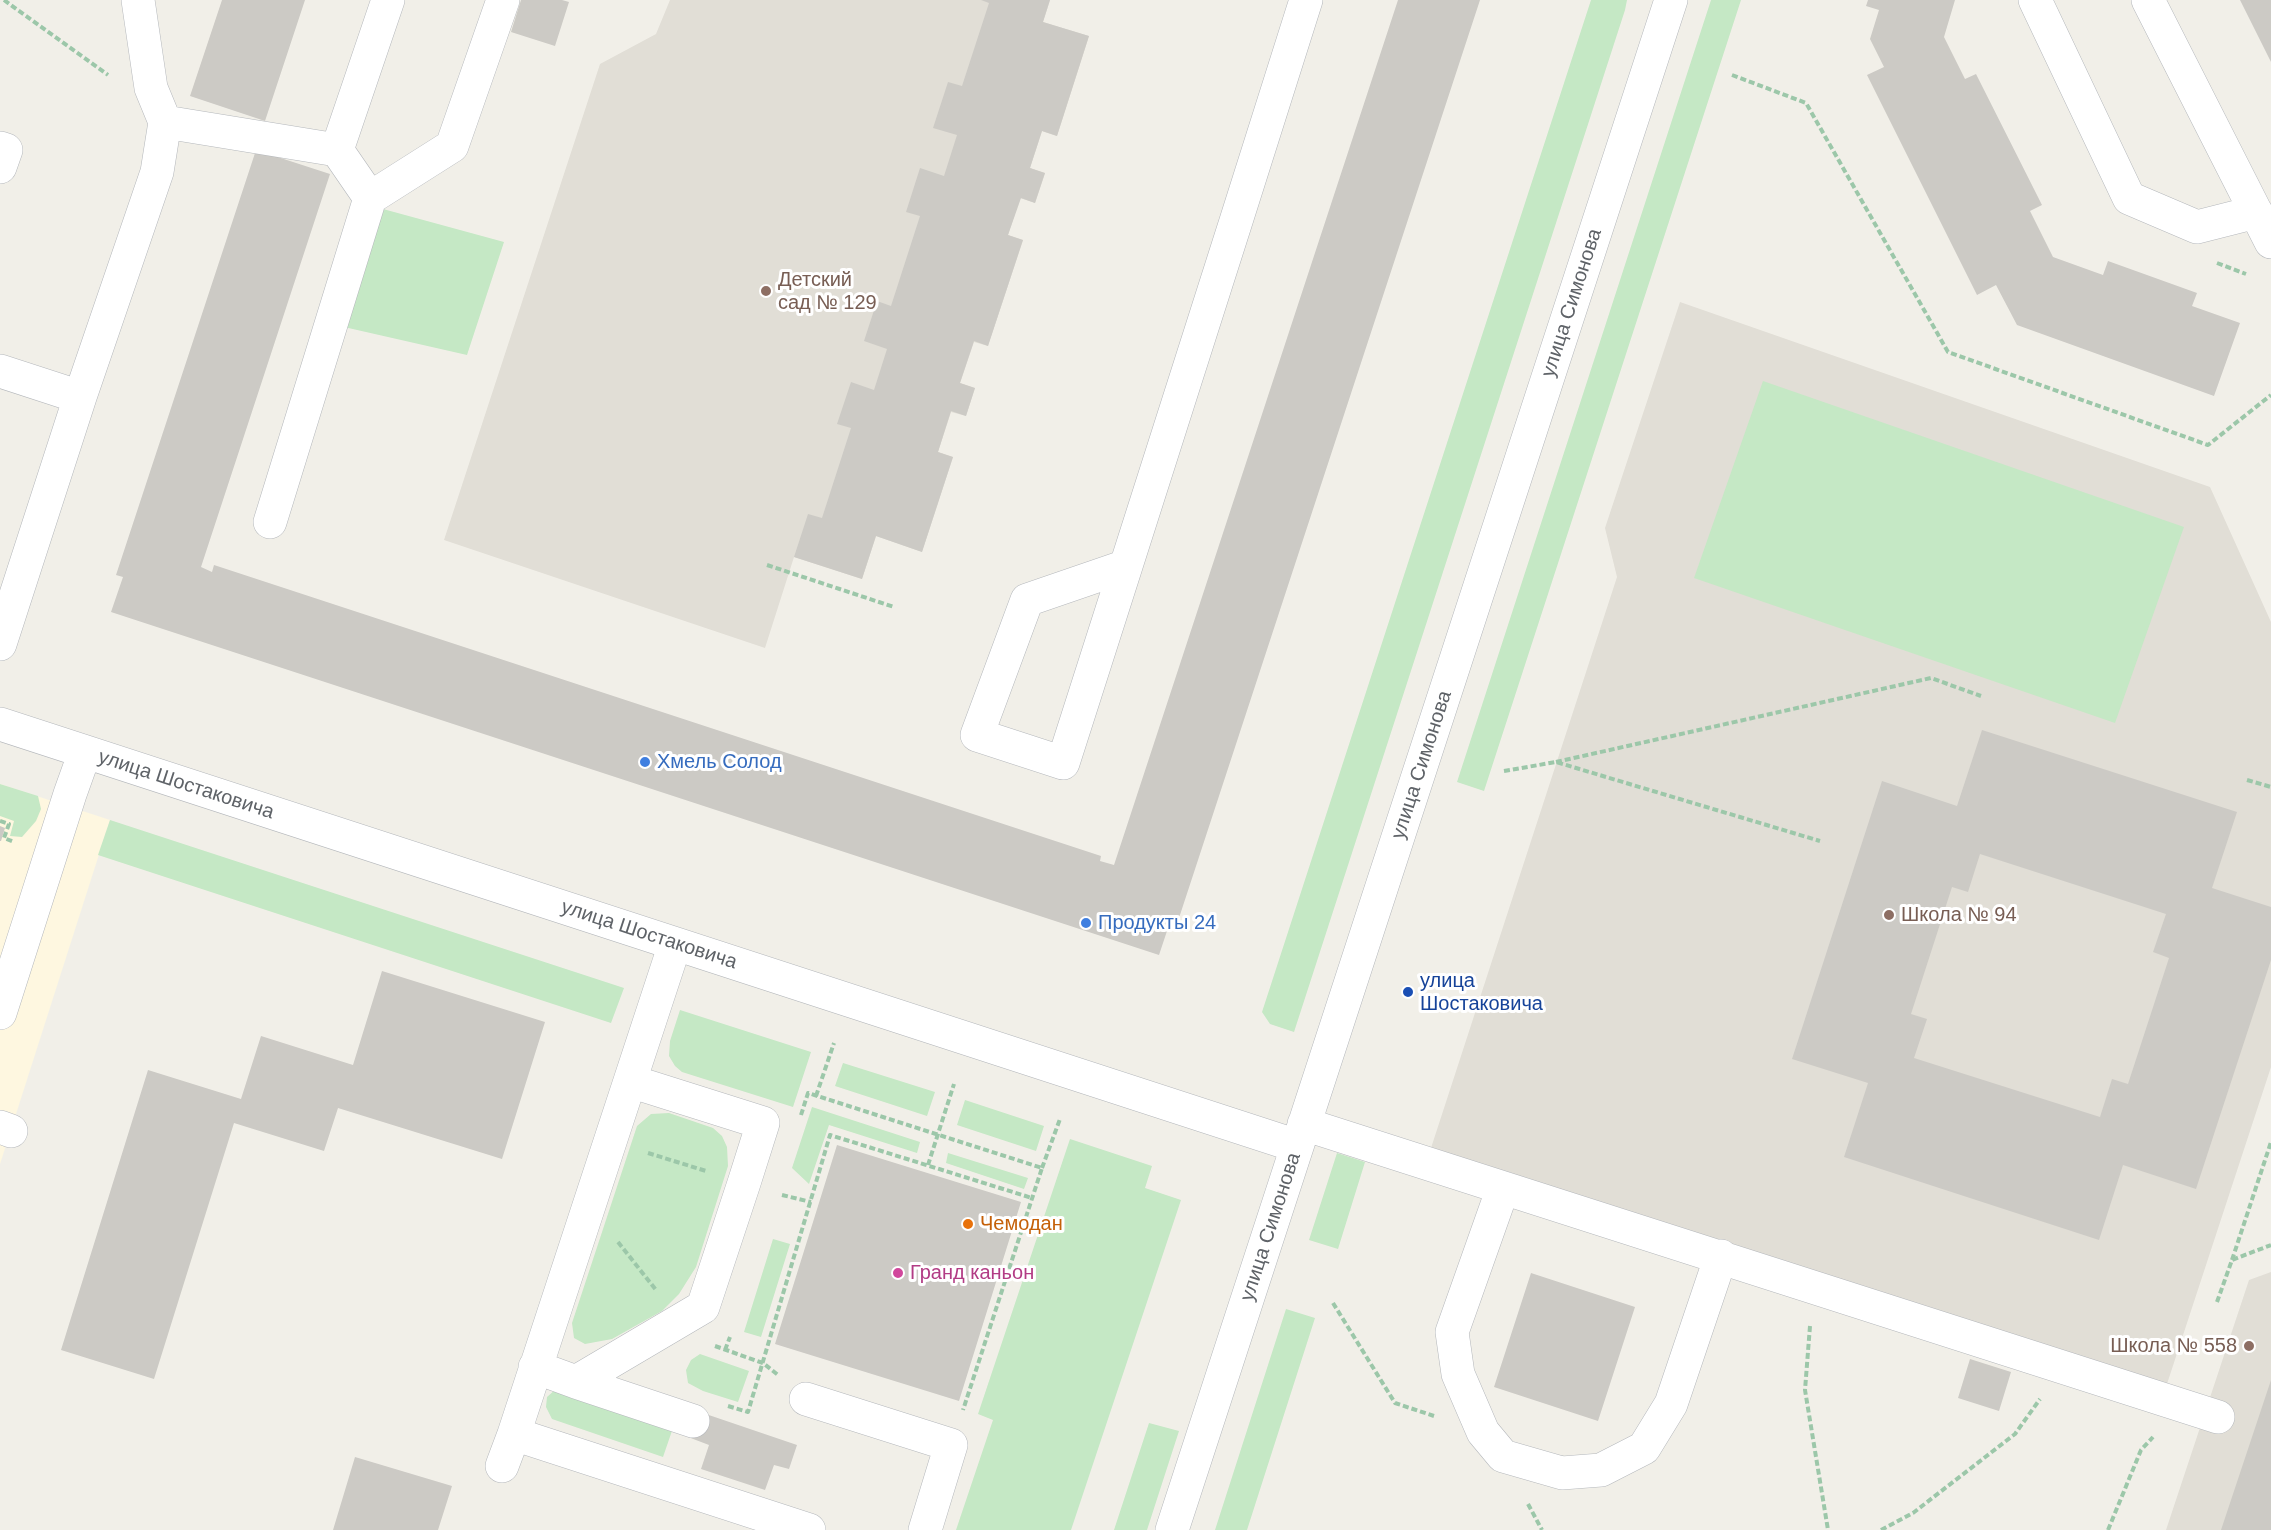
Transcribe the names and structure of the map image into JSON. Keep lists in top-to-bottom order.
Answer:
{
  "streets": {
    "street": ["улица Симонова", "улица Шостаковича"]
  },
  "crossings": [
    ["улица Симонова", "улица Шостаковича"]
  ],
  "places": [
    "Детский сад № 129",
    "Хмель Солод",
    "Школа № 94",
    "Продукты 24",
    "улица Шостаковича",
    "Чемодан",
    "Гранд каньон",
    "Школа № 558"
  ]
}
